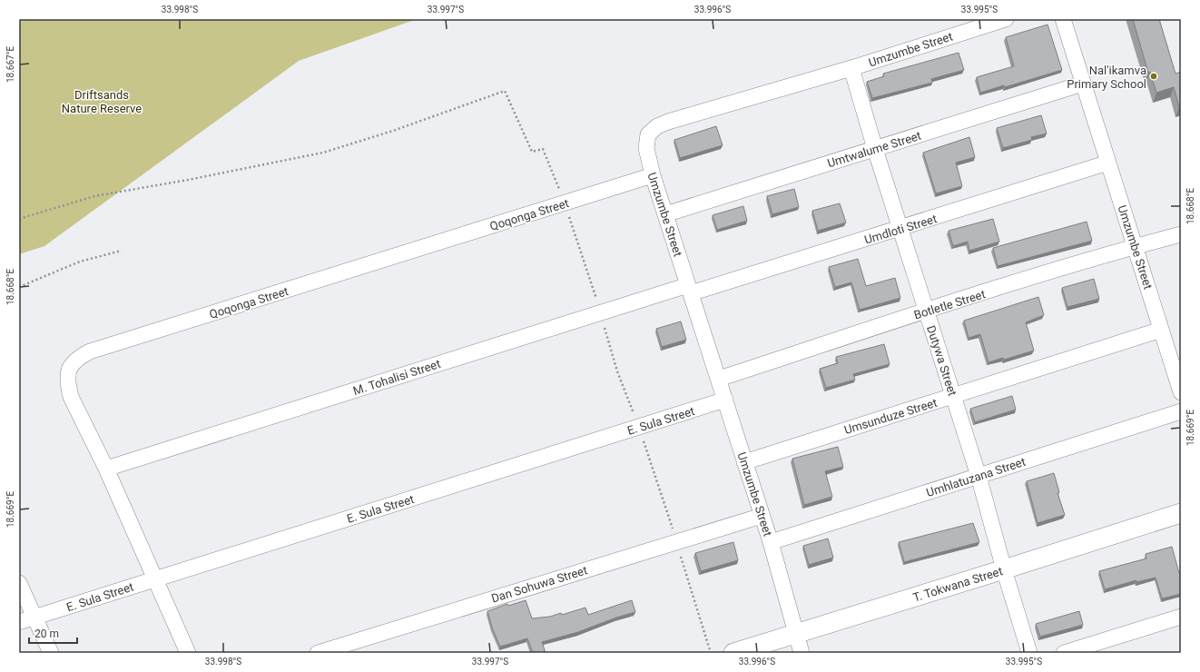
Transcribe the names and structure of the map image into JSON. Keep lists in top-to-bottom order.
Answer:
{
  "streets": {
    "street": [
      "Umzumbe Street",
      "Umtwalume Street",
      "Qoqonga Street",
      "Umdloti Street",
      "Botletle Street",
      "Dutywa Street",
      "M. Tohalisi Street",
      "Umsunduze Street",
      "E. Sula Street",
      "Umhlatuzana Street",
      "Dan Sohuwa Street",
      "T. Tokwana Street"
    ]
  },
  "crossings": [
    ["Umzumbe Street", "Umtwalume Street"],
    ["Umzumbe Street", "Qoqonga Street"],
    ["Umzumbe Street", "Umdloti Street"],
    ["Umzumbe Street", "Botletle Street"],
    ["Umzumbe Street", "Dutywa Street"],
    ["Umzumbe Street", "M. Tohalisi Street"],
    ["Umzumbe Street", "Umsunduze Street"],
    ["Umzumbe Street", "E. Sula Street"],
    ["Umzumbe Street", "Umhlatuzana Street"],
    ["Umzumbe Street", "Dan Sohuwa Street"],
    ["Umzumbe Street", "T. Tokwana Street"],
    ["Umtwalume Street", "Dutywa Street"],
    ["Qoqonga Street", "M. Tohalisi Street"],
    ["Qoqonga Street", "E. Sula Street"],
    ["Umdloti Street", "Dutywa Street"],
    ["Umdloti Street", "M. Tohalisi Street"],
    ["Botletle Street", "Dutywa Street"],
    ["Dutywa Street", "Umsunduze Street"],
    ["Dutywa Street", "Umhlatuzana Street"],
    ["Dutywa Street", "T. Tokwana Street"]
  ],
  "parks": ["Driftsands Nature Reserve"],
  "places": ["Nal'ikamva Primary School"],
  "scale_bar": "20 m",
  "coordinates": [
    "33.998°S",
    "33.997°S",
    "33.996°S",
    "33.995°S",
    "18.667°E",
    "18.668°E",
    "18.669°E"
  ]
}
